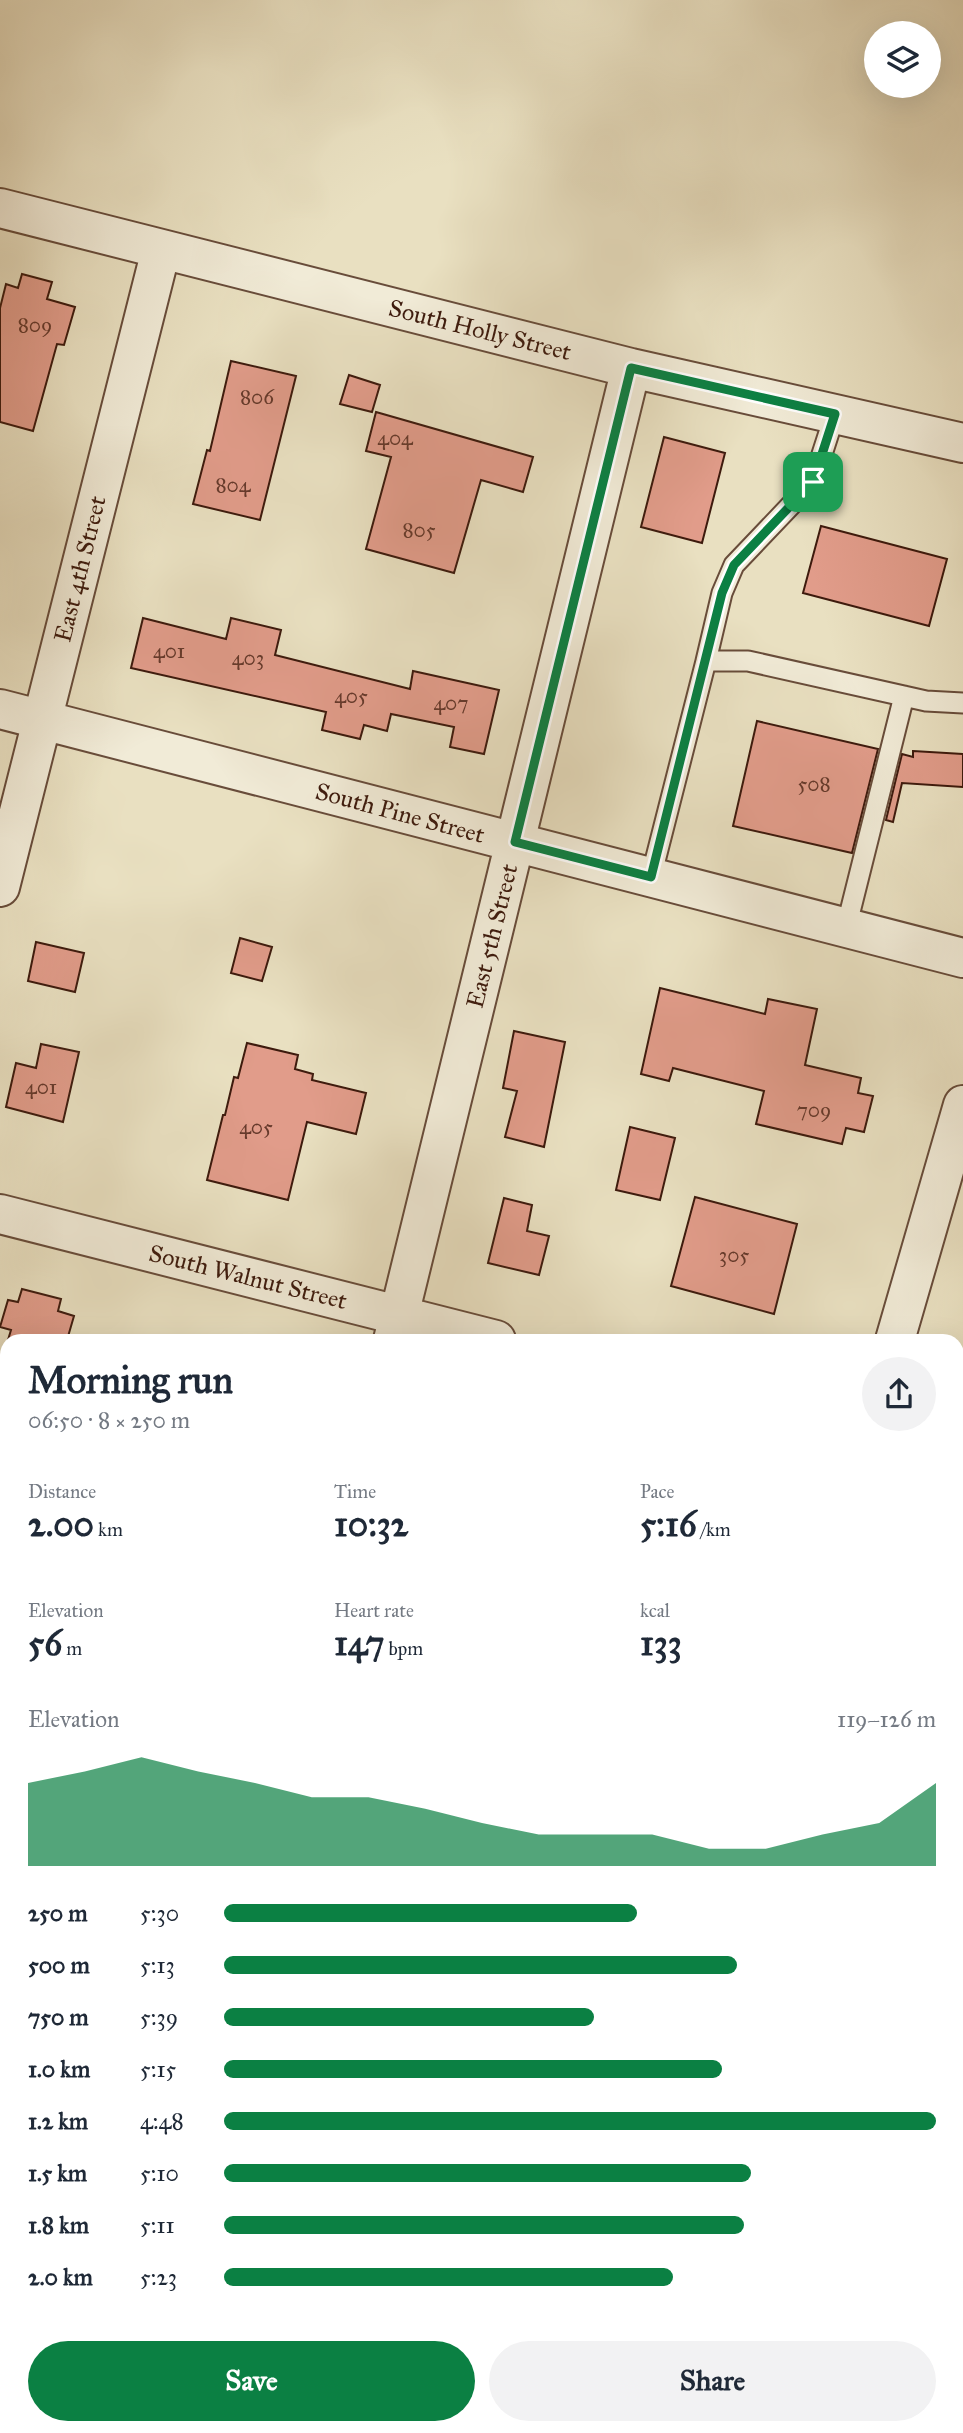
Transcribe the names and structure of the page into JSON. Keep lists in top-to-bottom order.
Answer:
{
  "streets": {
    "street": [
      "South Holly Street",
      "East 4th Street",
      "South Pine Street",
      "East 5th Street",
      "South Walnut Street"
    ]
  },
  "crossings": [
    ["South Holly Street", "East 4th Street"],
    ["South Holly Street", "East 5th Street"],
    ["East 4th Street", "South Pine Street"],
    ["South Pine Street", "East 5th Street"],
    ["East 5th Street", "South Walnut Street"]
  ],
  "house_numbers": [
    "809",
    "806",
    "404",
    "804",
    "805",
    "401",
    "403",
    "405",
    "407",
    "508",
    "401",
    "709",
    "405",
    "305"
  ],
  "page": {
    "heading": ["Morning run", "06:50 · 8 × 250 m"],
    "stats": [
      ["Distance", "2.00 km"],
      ["Time", "10:32"],
      ["Pace", "5:16 /km"],
      ["Elevation", "56 m"],
      ["Heart rate", "147 bpm"],
      ["kcal", "133"]
    ],
    "chart": ["Elevation", "119–126 m"],
    "list": [
      {
        "name": "250 m",
        "note": "5:30"
      },
      {
        "name": "500 m",
        "note": "5:13"
      },
      {
        "name": "750 m",
        "note": "5:39"
      },
      {
        "name": "1.0 km",
        "note": "5:15"
      },
      {
        "name": "1.2 km",
        "note": "4:48"
      },
      {
        "name": "1.5 km",
        "note": "5:10"
      },
      {
        "name": "1.8 km",
        "note": "5:11"
      },
      {
        "name": "2.0 km",
        "note": "5:23"
      }
    ],
    "buttons": ["Save", "Share"]
  }
}
